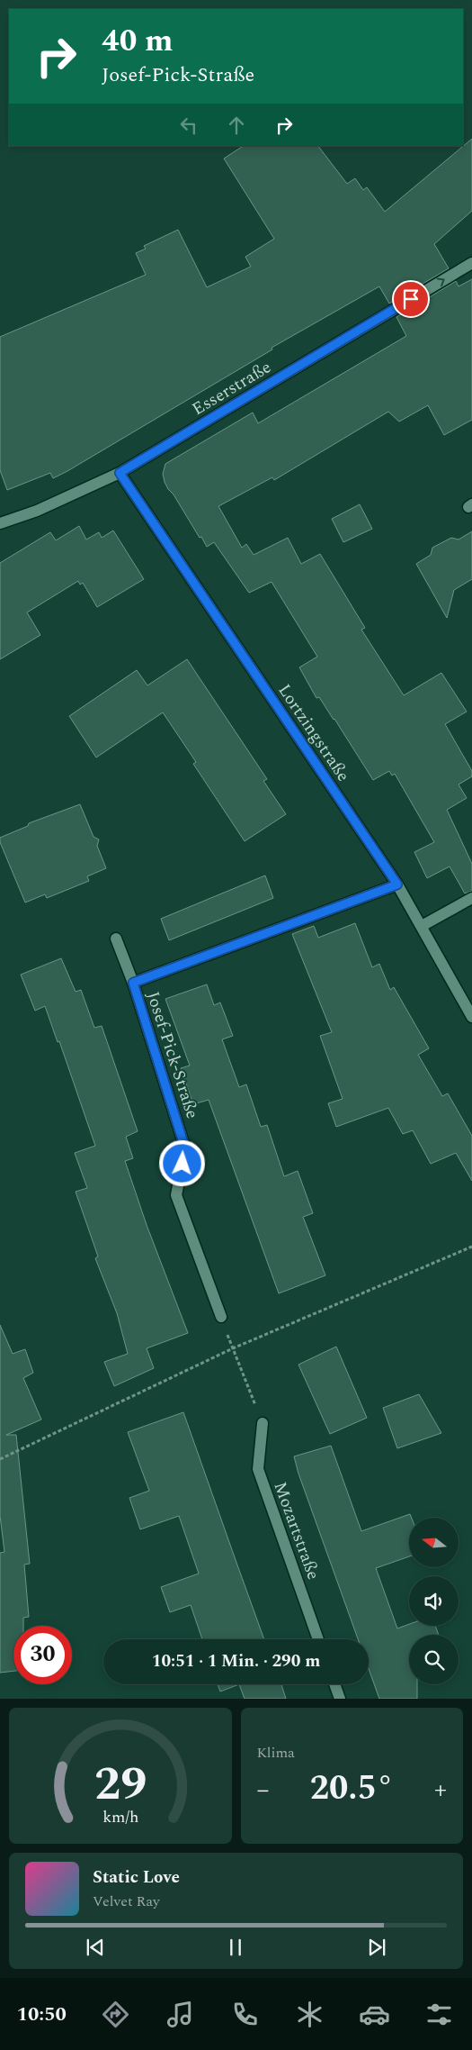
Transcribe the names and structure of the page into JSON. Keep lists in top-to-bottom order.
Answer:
{
  "streets": {
    "street": [
      "Esserstraße",
      "Lortzingstraße",
      "Josef-Pick-Straße",
      "Mozartstraße"
    ]
  },
  "crossings": [
    ["Esserstraße", "Lortzingstraße"],
    ["Lortzingstraße", "Josef-Pick-Straße"]
  ],
  "one_way": ["Esserstraße"],
  "north": "left",
  "page": {
    "turn": ["40 m", "Josef-Pick-Straße"],
    "limit": "30",
    "trip": "10:51 · 1 Min. · 290 m",
    "tile": "Klima",
    "heat": ["−", "20.5°", "+"],
    "song": ["Static Love", "Velvet Ray"],
    "tabs": "10:50",
    "gauge": ["29", "km/h"]
  }
}
